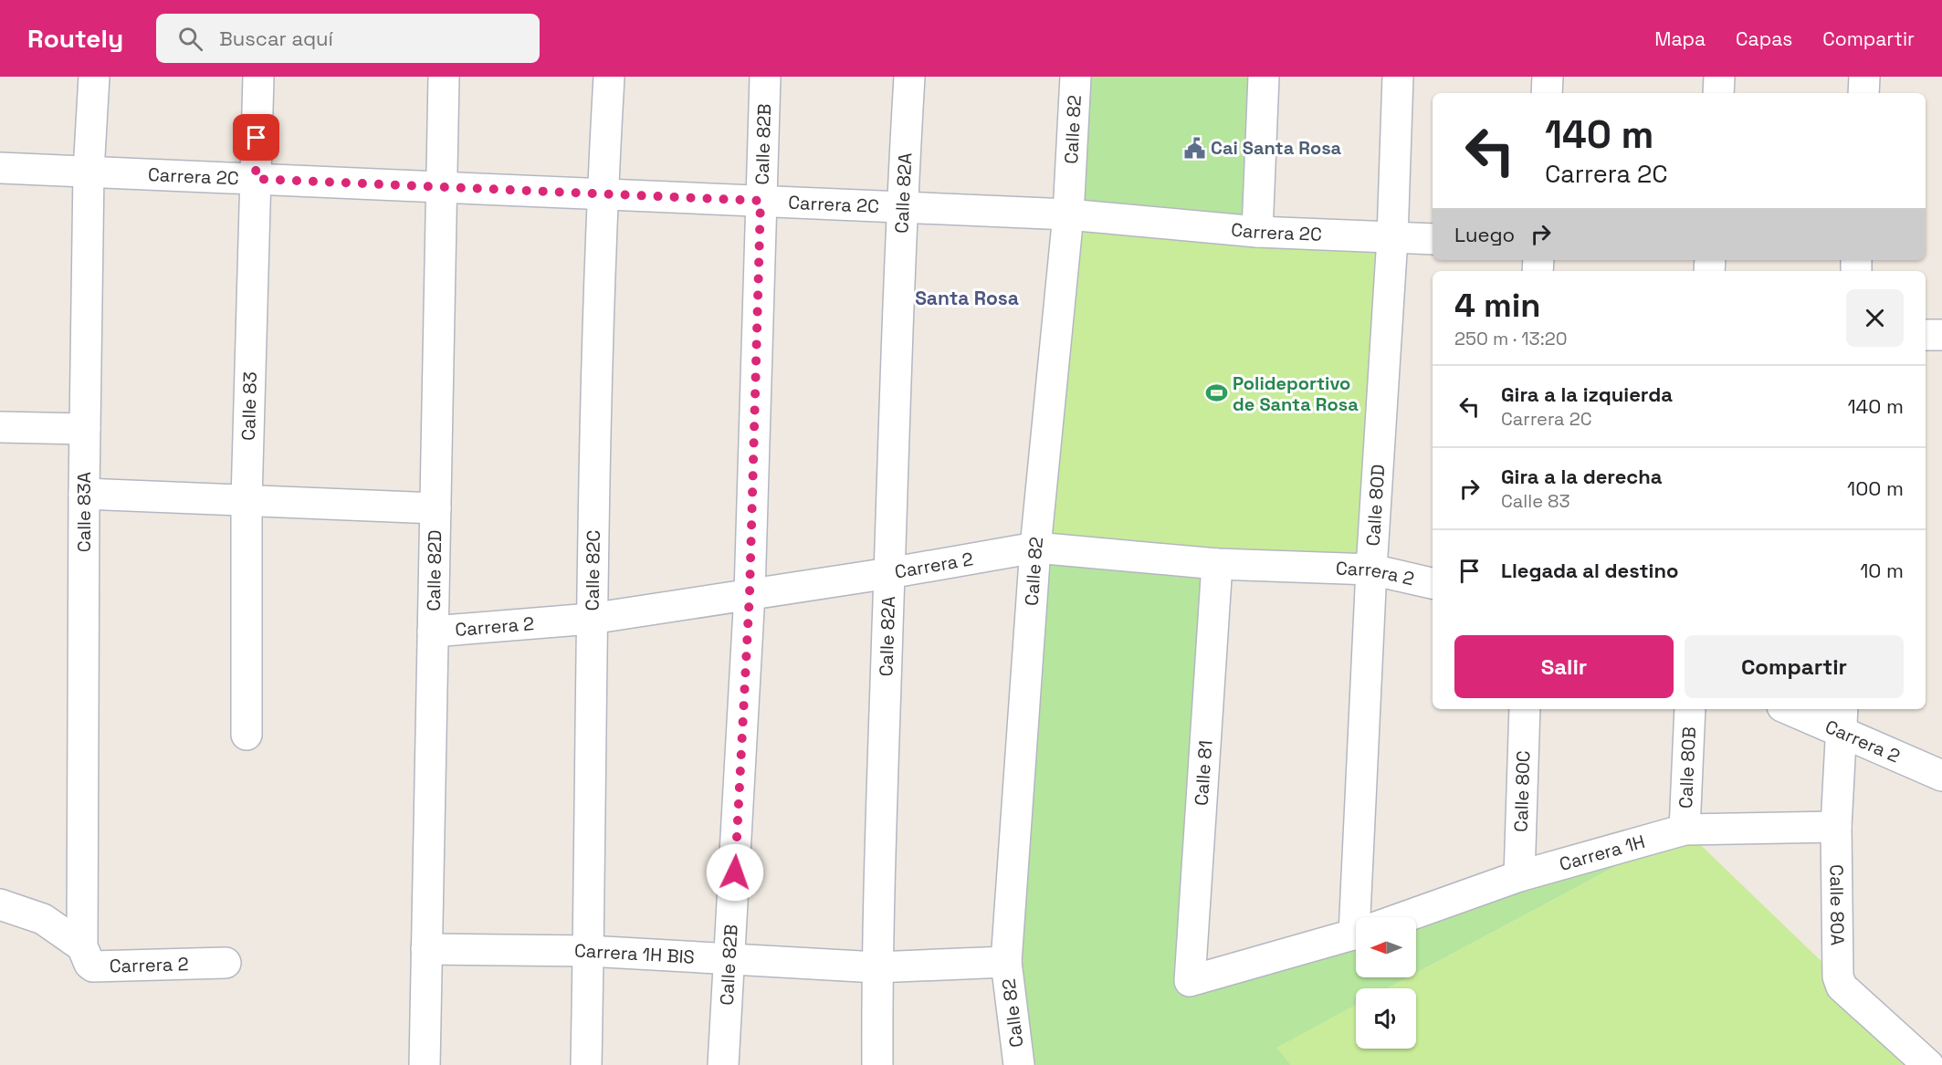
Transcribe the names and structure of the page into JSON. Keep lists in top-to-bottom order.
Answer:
{
  "streets": {
    "street": [
      "Calle 82",
      "Calle 82B",
      "Carrera 2C",
      "Calle 82A",
      "Calle 83",
      "Calle 80D",
      "Calle 83A",
      "Carrera 2",
      "Calle 82C",
      "Calle 82D",
      "Calle 80B",
      "Calle 81",
      "Calle 80C",
      "Carrera 1H",
      "Calle 80A",
      "Carrera 1H BIS"
    ]
  },
  "crossings": [
    ["Calle 82", "Carrera 2C"],
    ["Calle 82", "Carrera 2"],
    ["Calle 82", "Carrera 1H BIS"],
    ["Calle 82B", "Carrera 2C"],
    ["Calle 82B", "Carrera 2"],
    ["Calle 82B", "Carrera 1H BIS"],
    ["Carrera 2C", "Calle 82A"],
    ["Carrera 2C", "Calle 83"],
    ["Carrera 2C", "Calle 80D"],
    ["Carrera 2C", "Calle 83A"],
    ["Carrera 2C", "Calle 82C"],
    ["Carrera 2C", "Calle 82D"],
    ["Calle 82A", "Carrera 2"],
    ["Calle 82A", "Carrera 1H BIS"],
    ["Calle 80D", "Carrera 2"],
    ["Calle 83A", "Carrera 2"],
    ["Carrera 2", "Calle 82C"],
    ["Carrera 2", "Calle 82D"],
    ["Carrera 2", "Calle 81"],
    ["Carrera 2", "Calle 80A"],
    ["Calle 82C", "Carrera 1H BIS"],
    ["Calle 82D", "Carrera 1H BIS"],
    ["Calle 80B", "Carrera 1H"],
    ["Calle 81", "Carrera 1H"],
    ["Calle 80C", "Carrera 1H"],
    ["Carrera 1H", "Calle 80A"]
  ],
  "districts": ["Santa Rosa"],
  "places": {
    "public building": ["Cai Santa Rosa"],
    "sports": ["Polideportivo de Santa Rosa"]
  },
  "north": "left",
  "page": {
    "header": "Routely",
    "search": "Buscar aquí",
    "nav": ["Mapa", "Capas", "Compartir"],
    "turn": ["140 m", "Carrera 2C"],
    "then": "Luego",
    "heading": ["4 min", "250 m · 13:20"],
    "list": [
      {
        "name": "Gira a la izquierda",
        "note": "Carrera 2C",
        "value": "140 m"
      },
      {
        "name": "Gira a la derecha",
        "note": "Calle 83",
        "value": "100 m"
      },
      {
        "name": "Llegada al destino",
        "value": "10 m"
      }
    ],
    "buttons": ["Salir", "Compartir"]
  }
}
